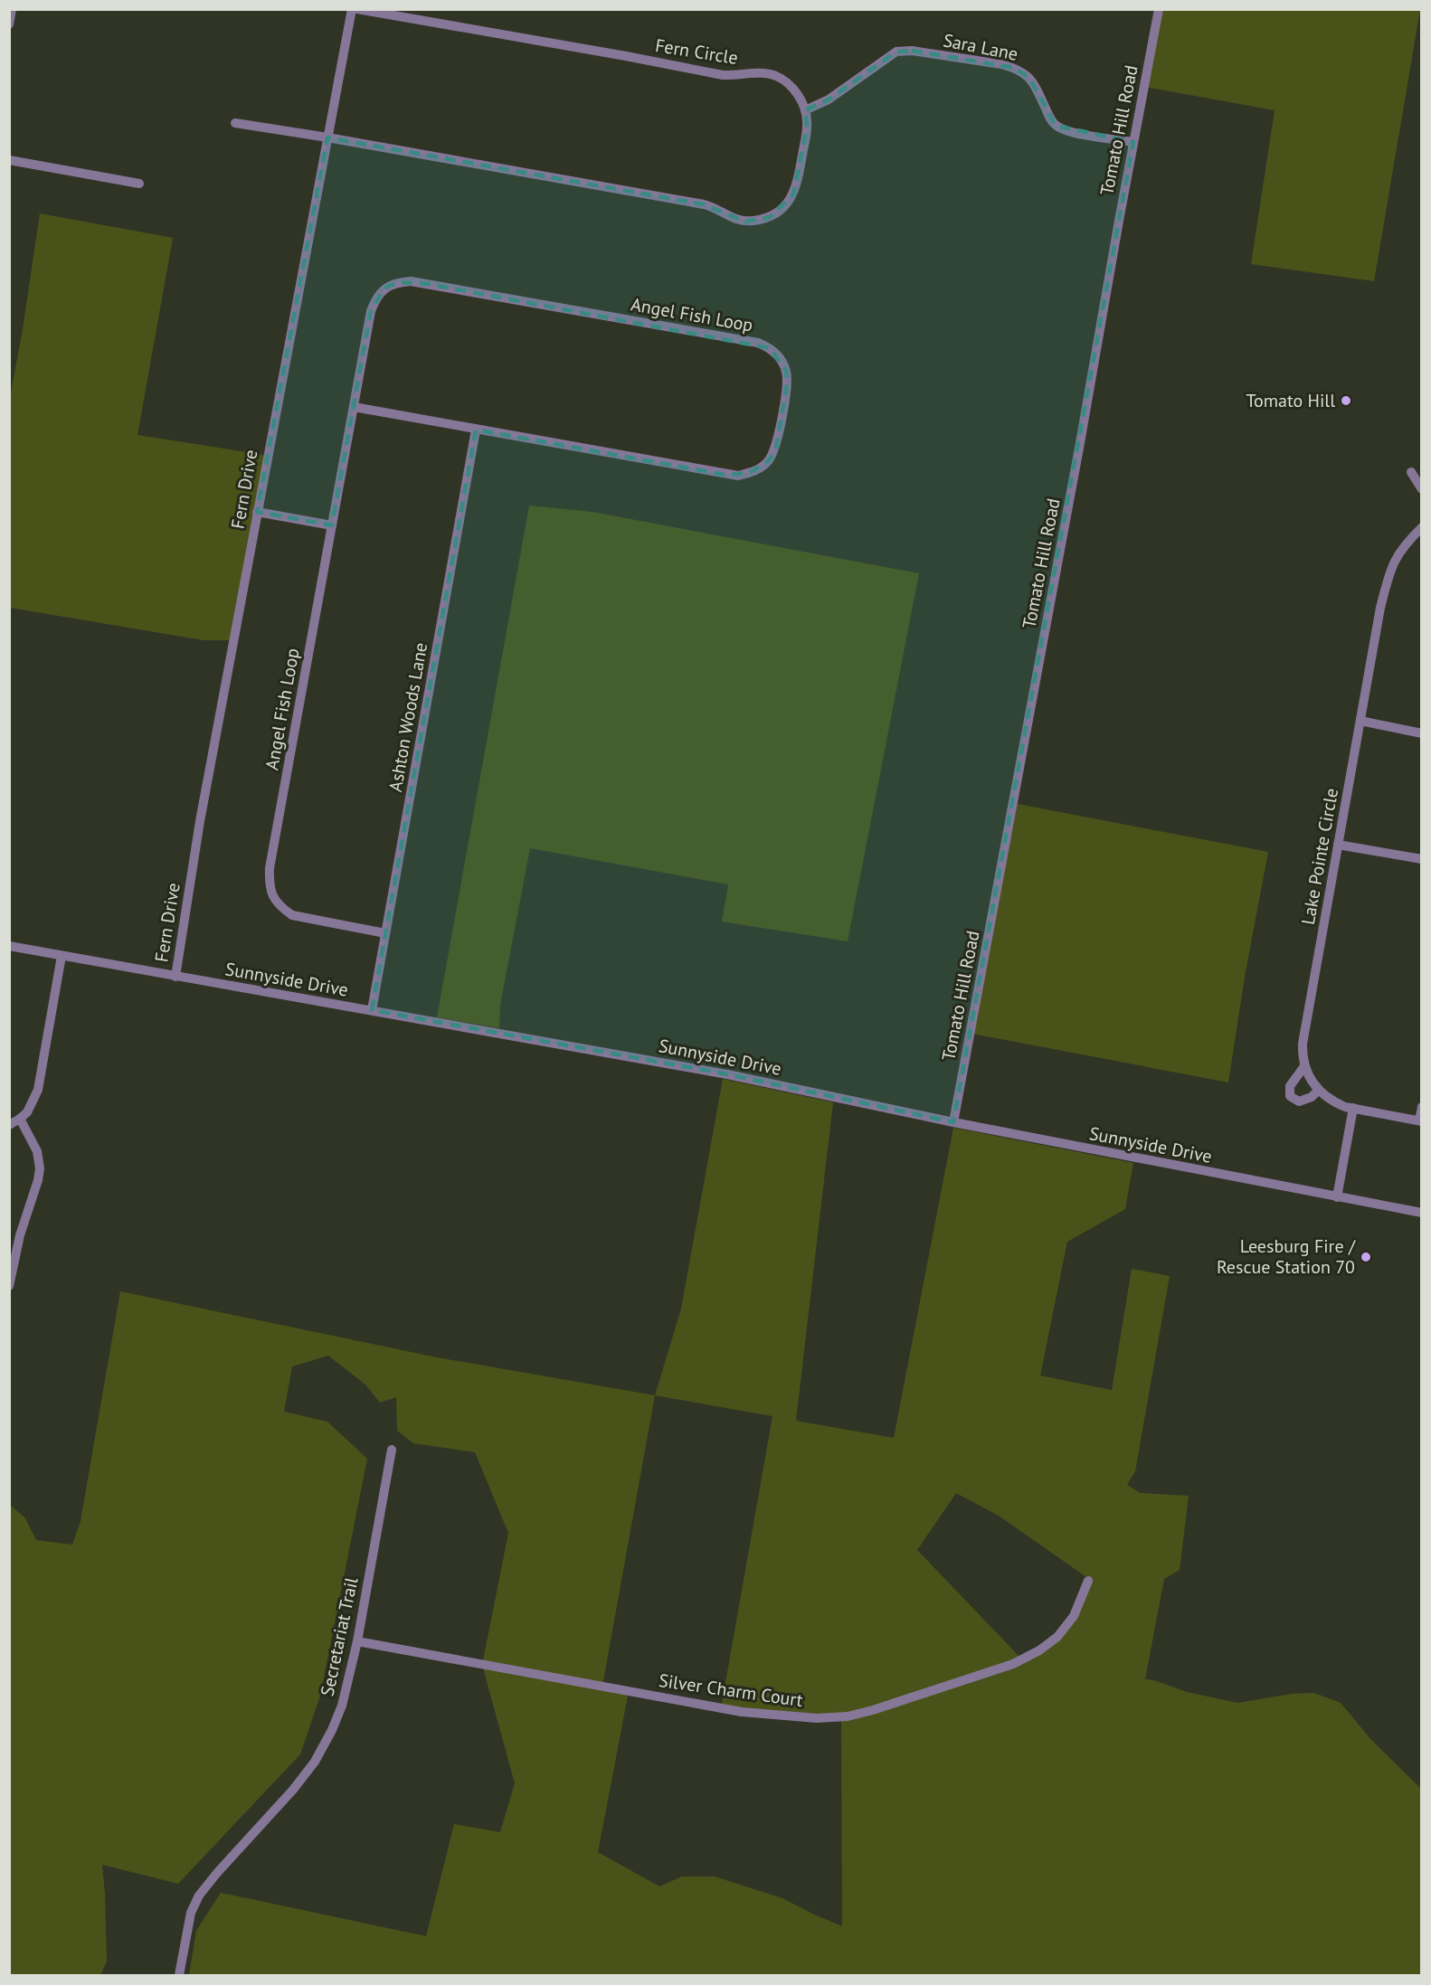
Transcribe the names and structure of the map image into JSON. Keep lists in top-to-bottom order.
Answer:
{
  "streets": {
    "street": [
      "Sara Lane",
      "Fern Circle",
      "Tomato Hill Road",
      "Angel Fish Loop",
      "Fern Drive",
      "Ashton Woods Lane",
      "Lake Pointe Circle",
      "Sunnyside Drive",
      "Secretariat Trail",
      "Silver Charm Court"
    ]
  },
  "crossings": [
    ["Sara Lane", "Fern Circle"],
    ["Sara Lane", "Tomato Hill Road"],
    ["Tomato Hill Road", "Sunnyside Drive"],
    ["Angel Fish Loop", "Ashton Woods Lane"],
    ["Fern Drive", "Sunnyside Drive"],
    ["Ashton Woods Lane", "Sunnyside Drive"],
    ["Secretariat Trail", "Silver Charm Court"]
  ],
  "places": ["Tomato Hill", "Leesburg Fire / Rescue Station 70"]
}
